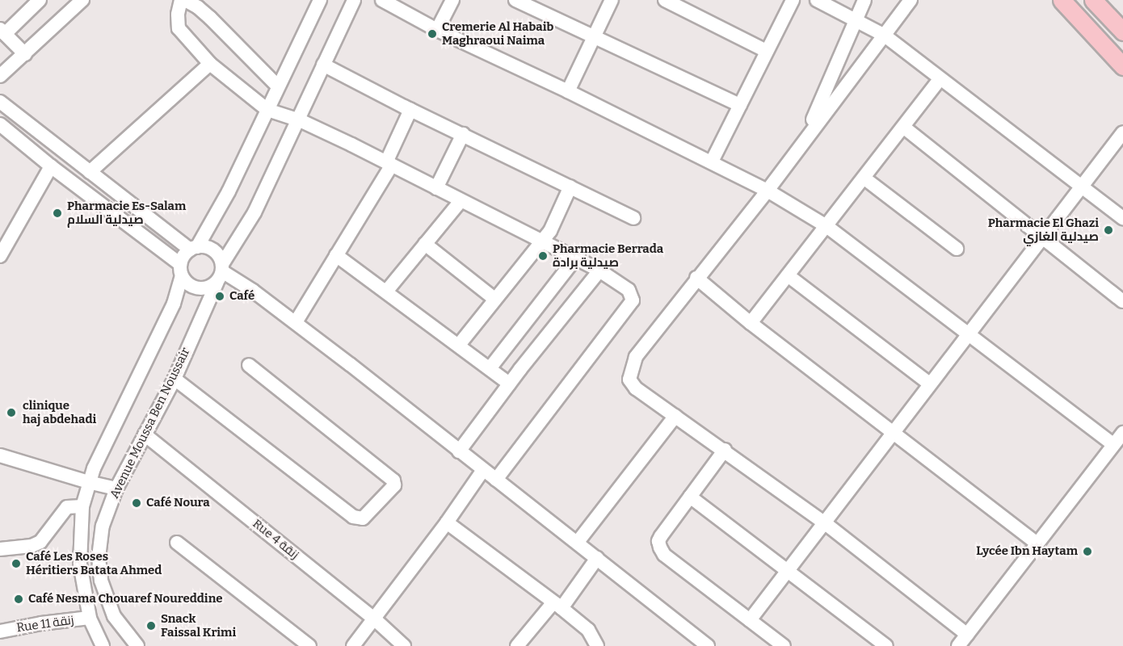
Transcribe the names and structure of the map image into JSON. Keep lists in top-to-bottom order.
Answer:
{
  "streets": {
    "street": ["Avenue Moussa Ben Noussair", "Rue 4 زنقة", "Rue 11 زنقة"]
  },
  "crossings": [
    ["Avenue Moussa Ben Noussair", "Rue 4 زنقة"]
  ],
  "places": [
    "Cremerie Al Habaib Maghraoui Naima",
    "Pharmacie Es-Salam صيدلية السلام",
    "Pharmacie El Ghazi صيدلية الغازي",
    "Pharmacie Berrada صيدلية برادة",
    "Café",
    "clinique haj abdehadi",
    "Café Noura",
    "Lycée Ibn Haytam",
    "Café Les Roses Héritiers Batata Ahmed",
    "Café Nesma Chouaref Noureddine",
    "Snack Faissal Krimi"
  ]
}
